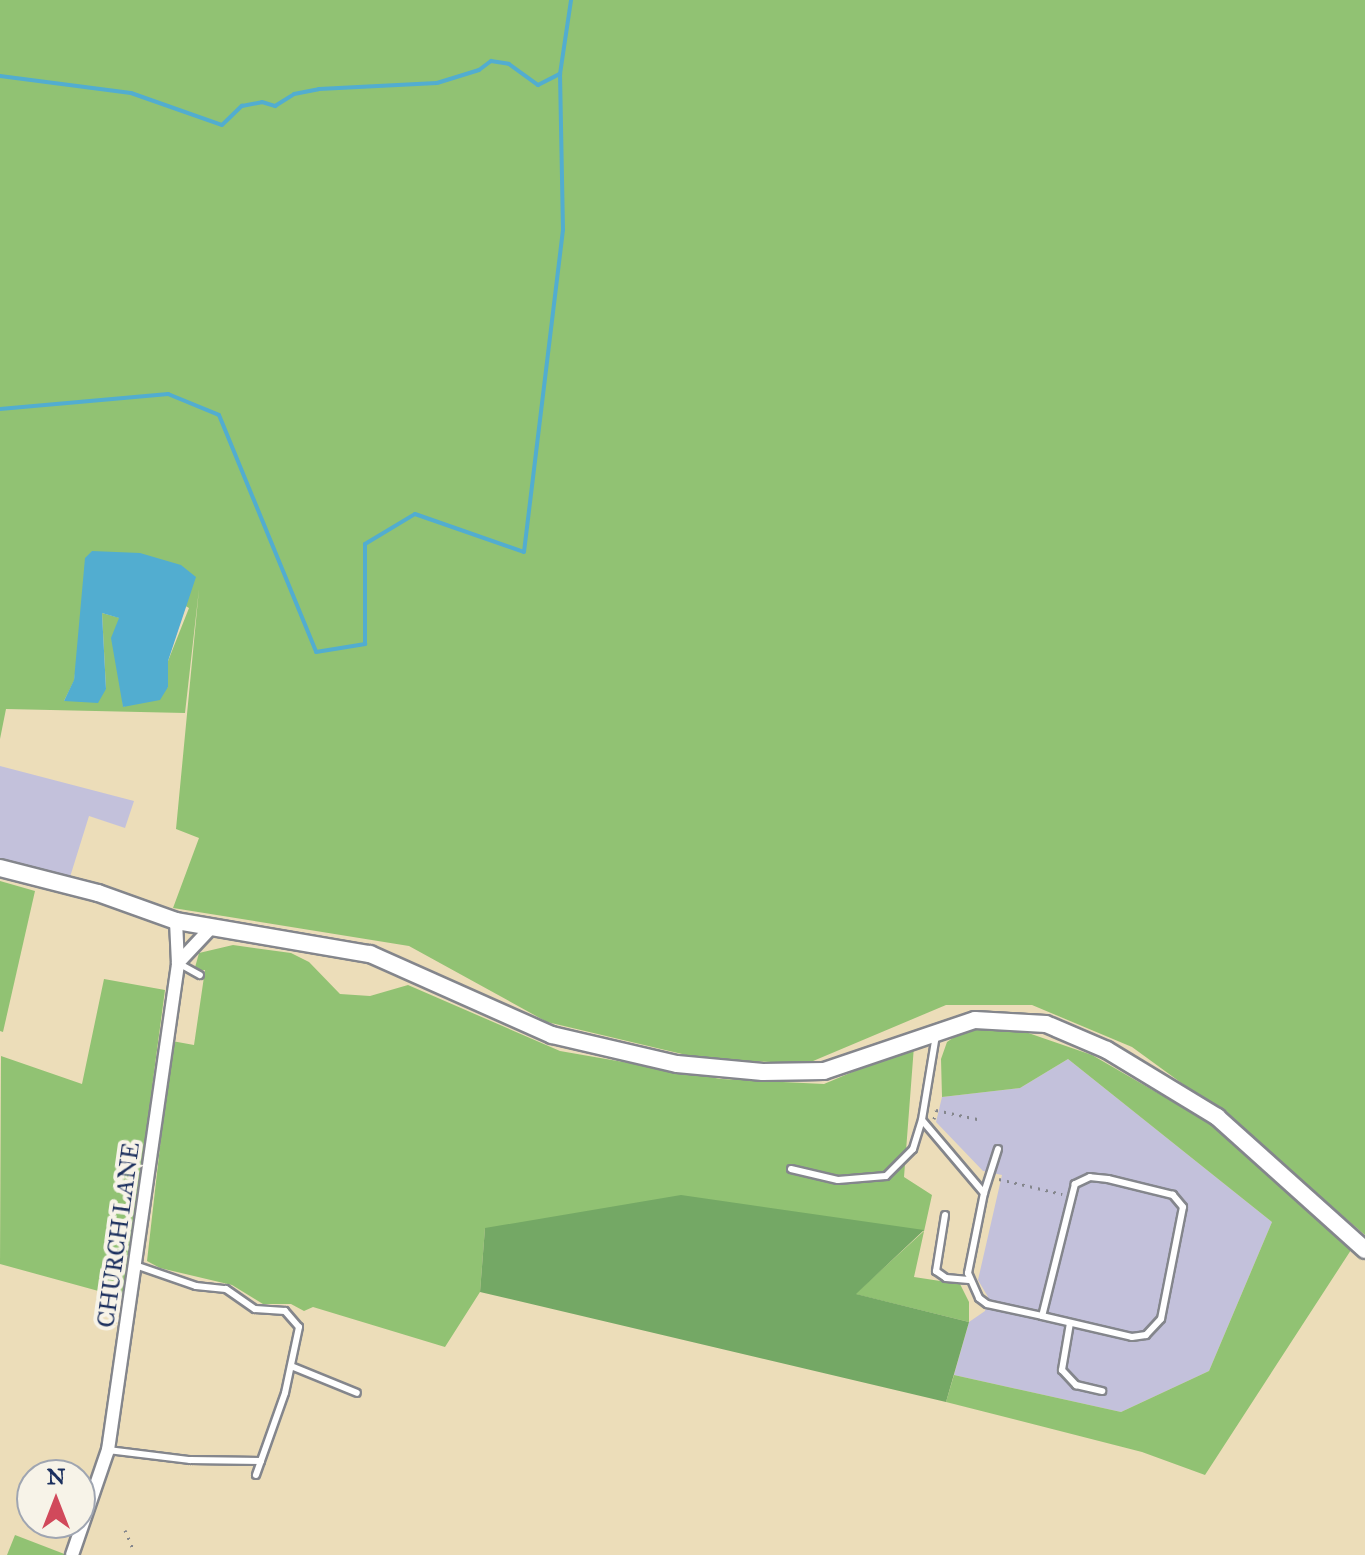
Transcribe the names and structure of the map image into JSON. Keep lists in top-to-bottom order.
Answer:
{
  "streets": {
    "street": ["CHURCH LANE"]
  },
  "north": "top"
}
